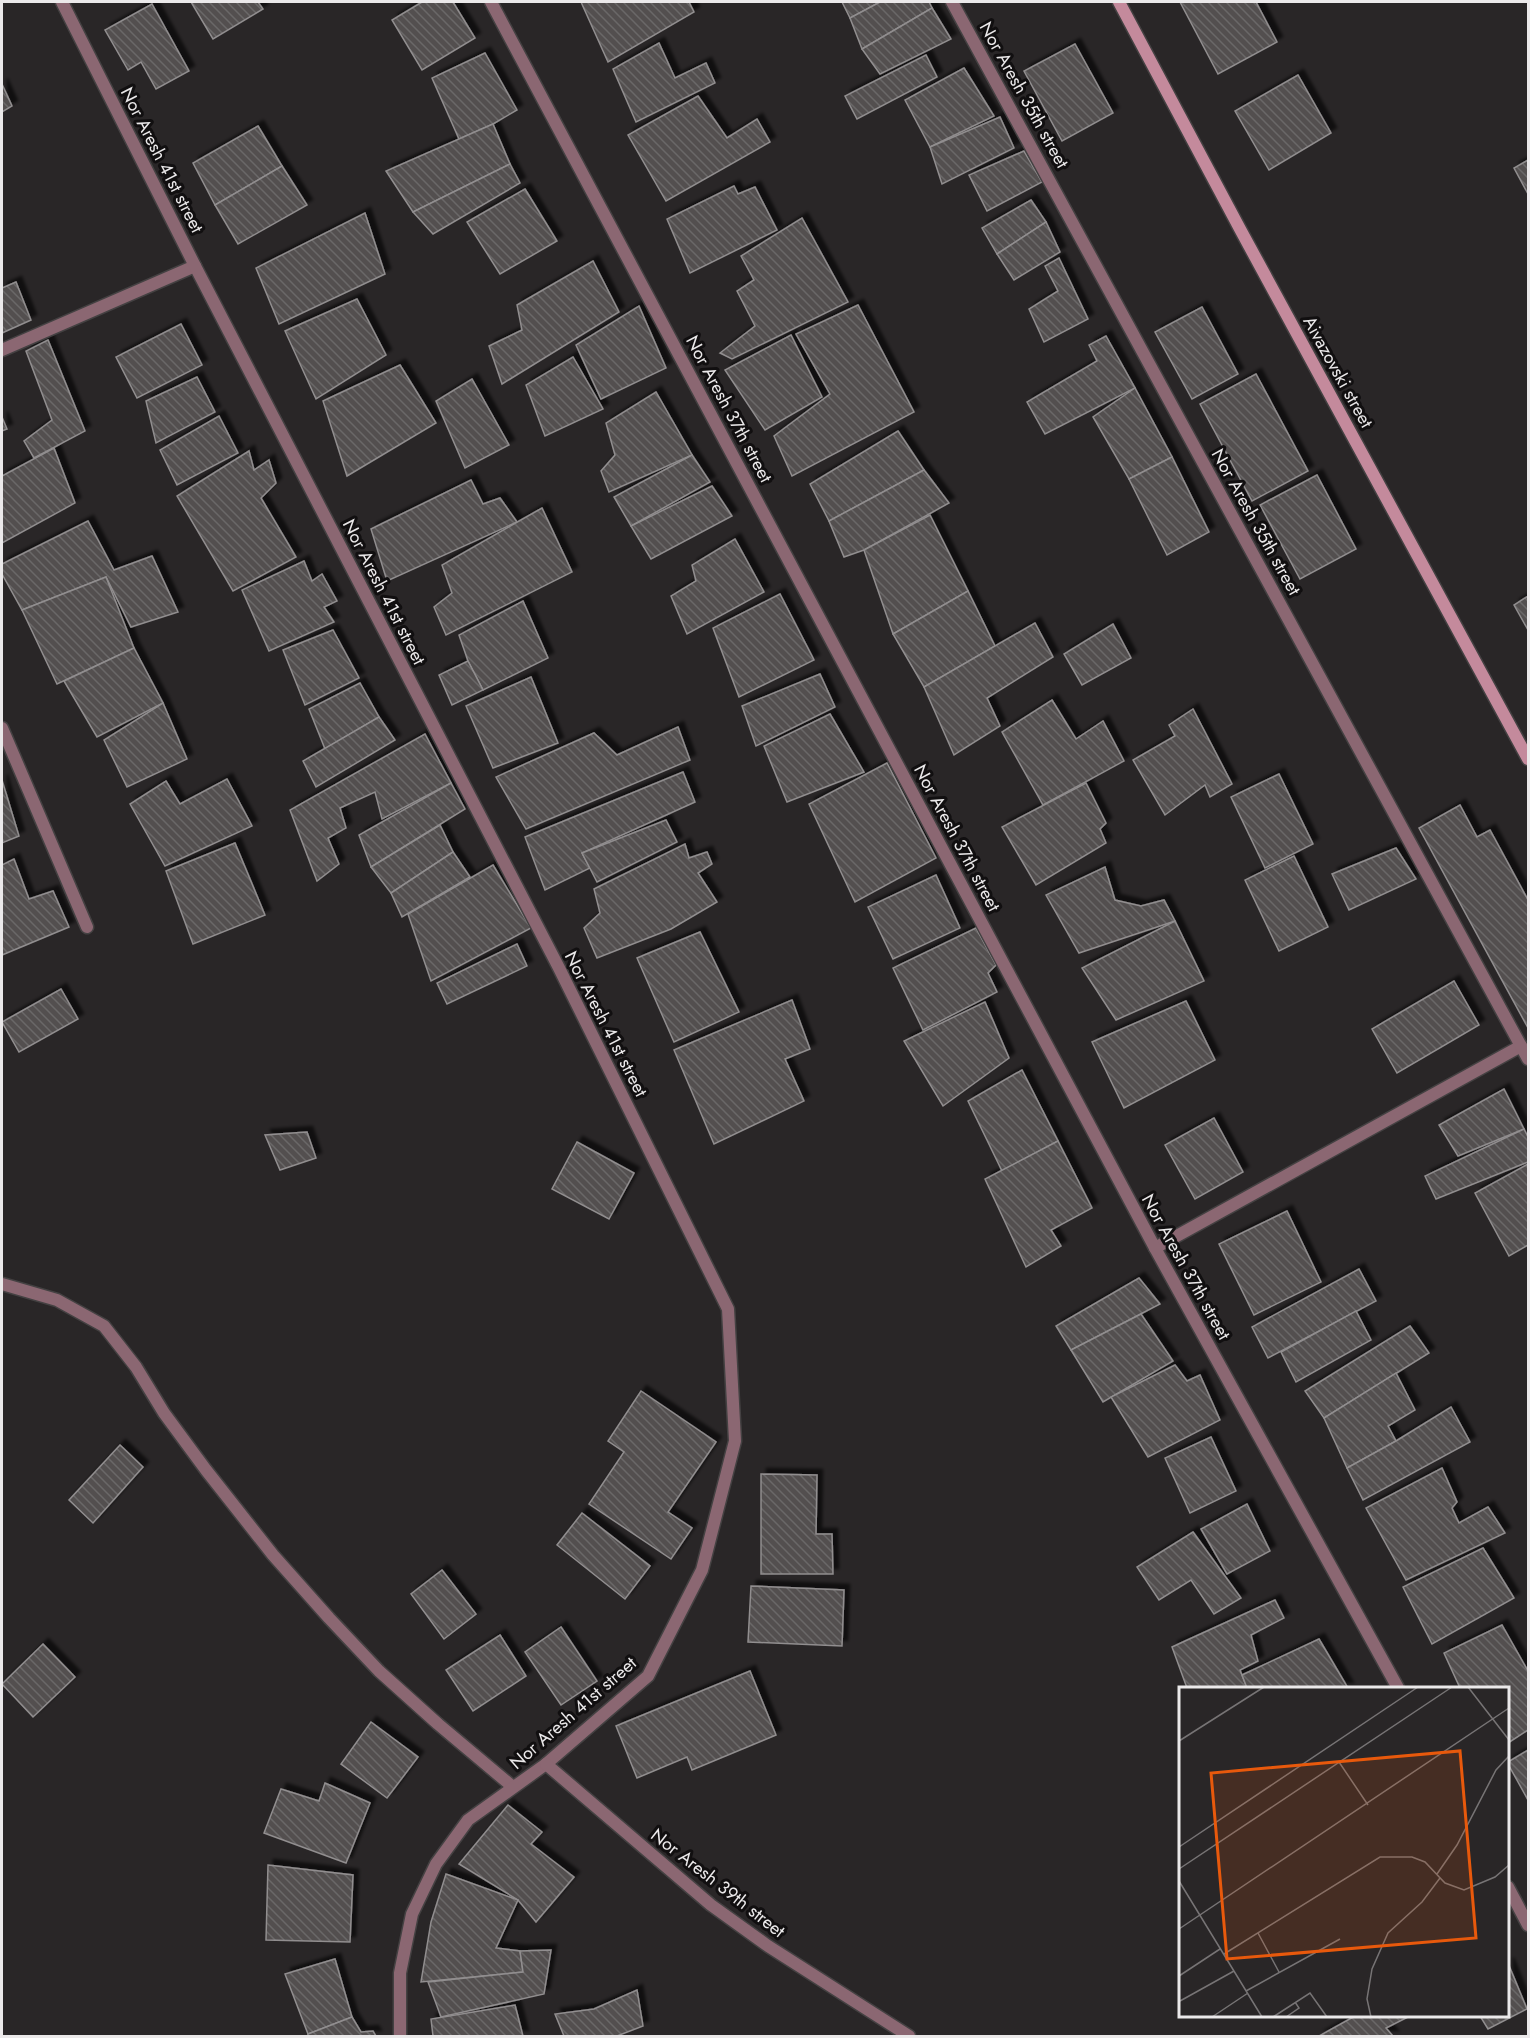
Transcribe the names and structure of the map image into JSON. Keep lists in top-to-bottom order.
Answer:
{
  "streets": {
    "main road": ["Aivazovski street"],
    "street": [
      "Nor Aresh 35th street",
      "Nor Aresh 41st street",
      "Nor Aresh 37th street",
      "Nor Aresh 39th street"
    ]
  },
  "crossings": [
    ["Nor Aresh 41st street", "Nor Aresh 39th street"]
  ]
}
